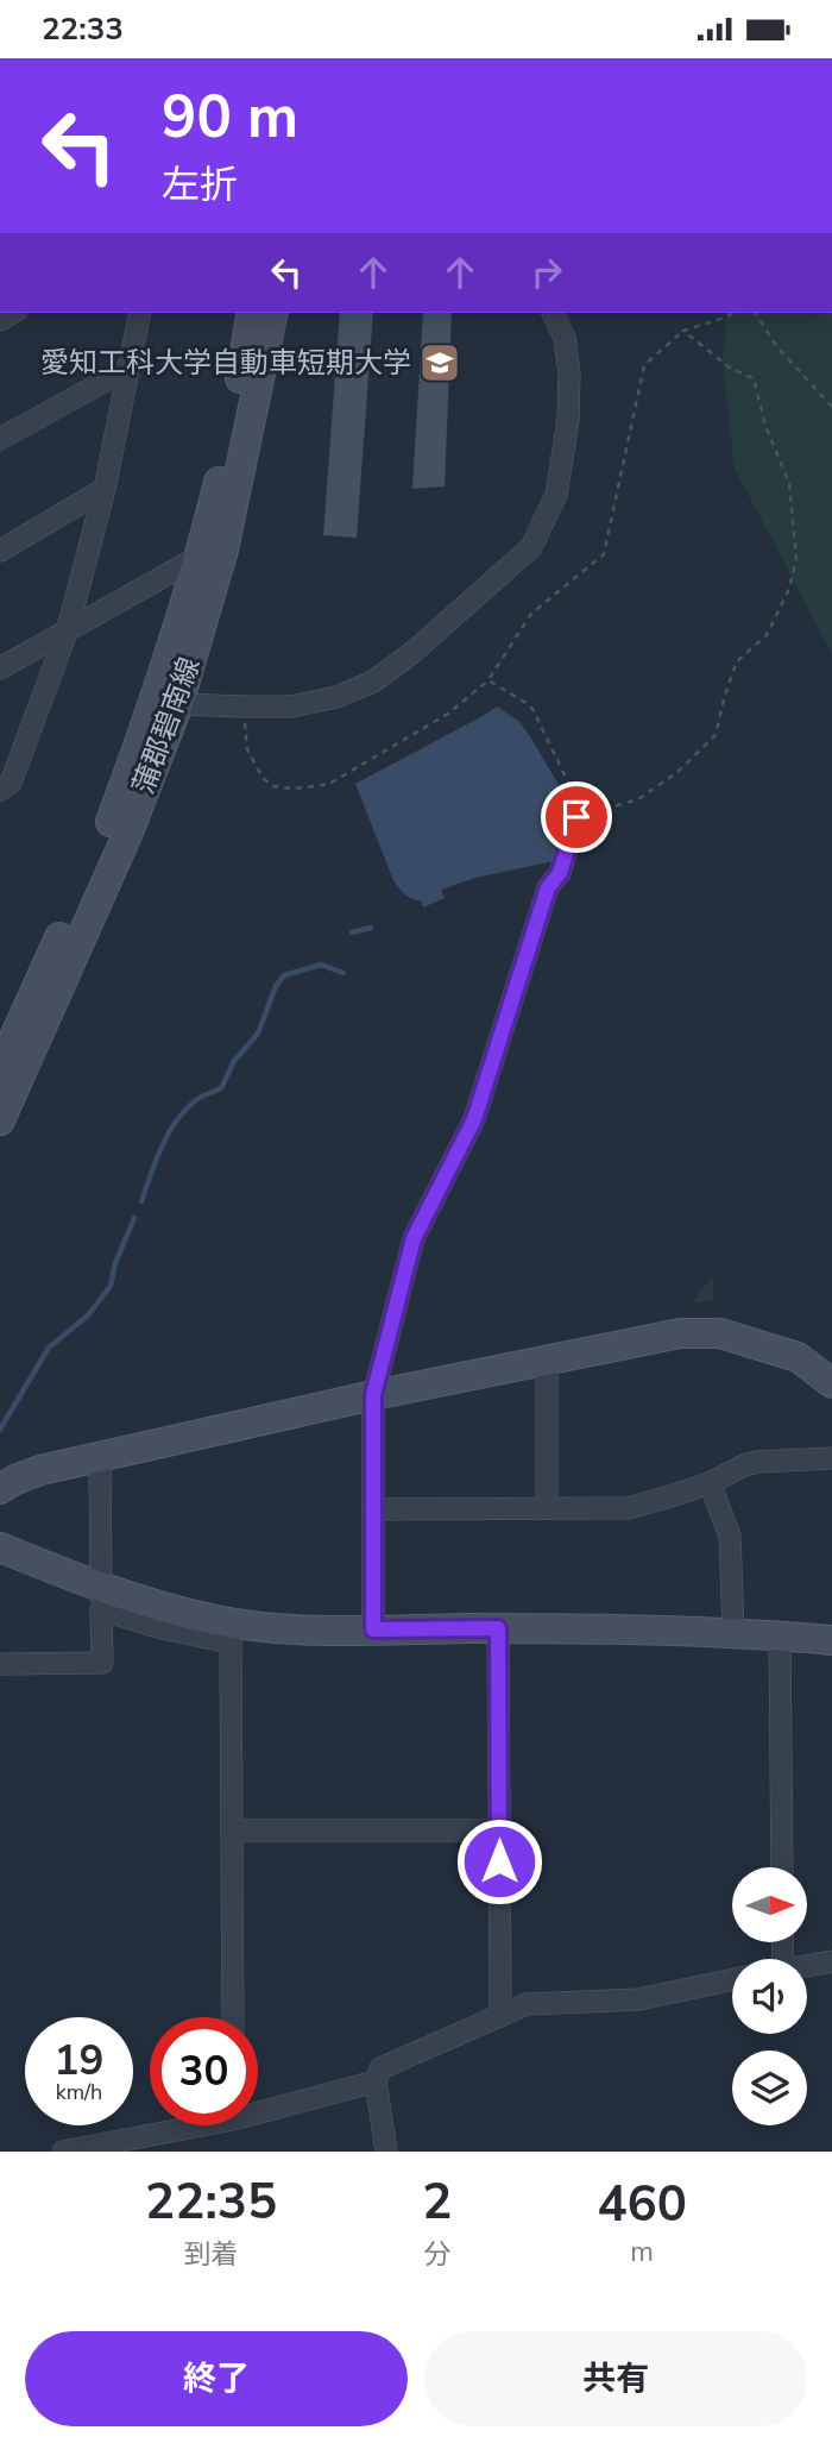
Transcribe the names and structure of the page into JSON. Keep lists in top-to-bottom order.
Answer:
{
  "streets": {
    "street": ["蒲郡碧南線"]
  },
  "places": {
    "school or university": ["愛知工科大学自動車短期大学"]
  },
  "north": "right",
  "page": {
    "status": "22:33",
    "turn": ["90 m", "左折"],
    "speed": "19 km/h",
    "limit": "30",
    "eta": [
      "22:35",
      "到着",
      "2",
      "分",
      "460",
      "m"
    ],
    "buttons": ["終了", "共有"]
  }
}
